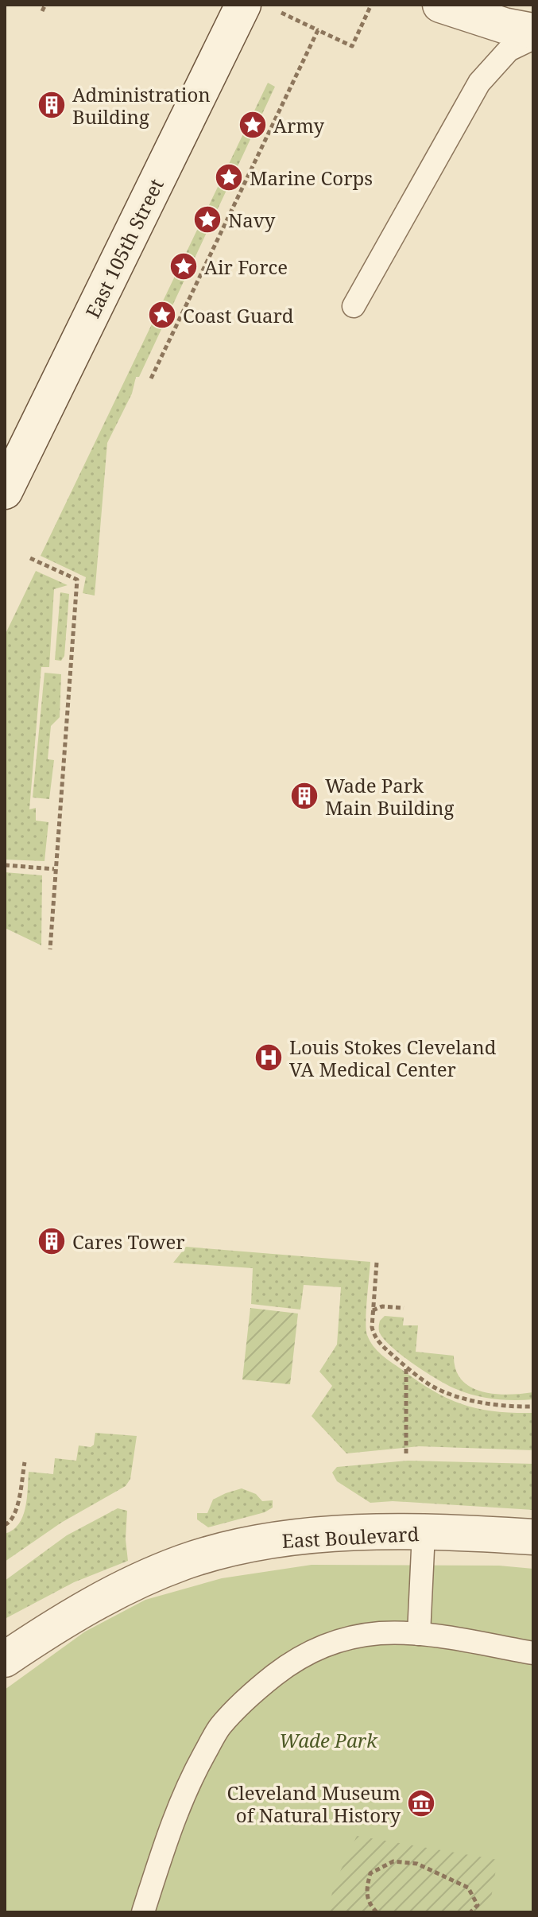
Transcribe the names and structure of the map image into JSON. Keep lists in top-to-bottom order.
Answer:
{
  "streets": {
    "street": ["East 105th Street", "East Boulevard"]
  },
  "parks": ["Wade Park"],
  "places": {
    "building": ["Administration Building", "Wade Park Main Building", "Cares Tower"],
    "place": [
      "Army",
      "Marine Corps",
      "Navy",
      "Air Force",
      "Coast Guard"
    ],
    "hospital": ["Louis Stokes Cleveland VA Medical Center"],
    "museum": ["Cleveland Museum of Natural History"]
  }
}
